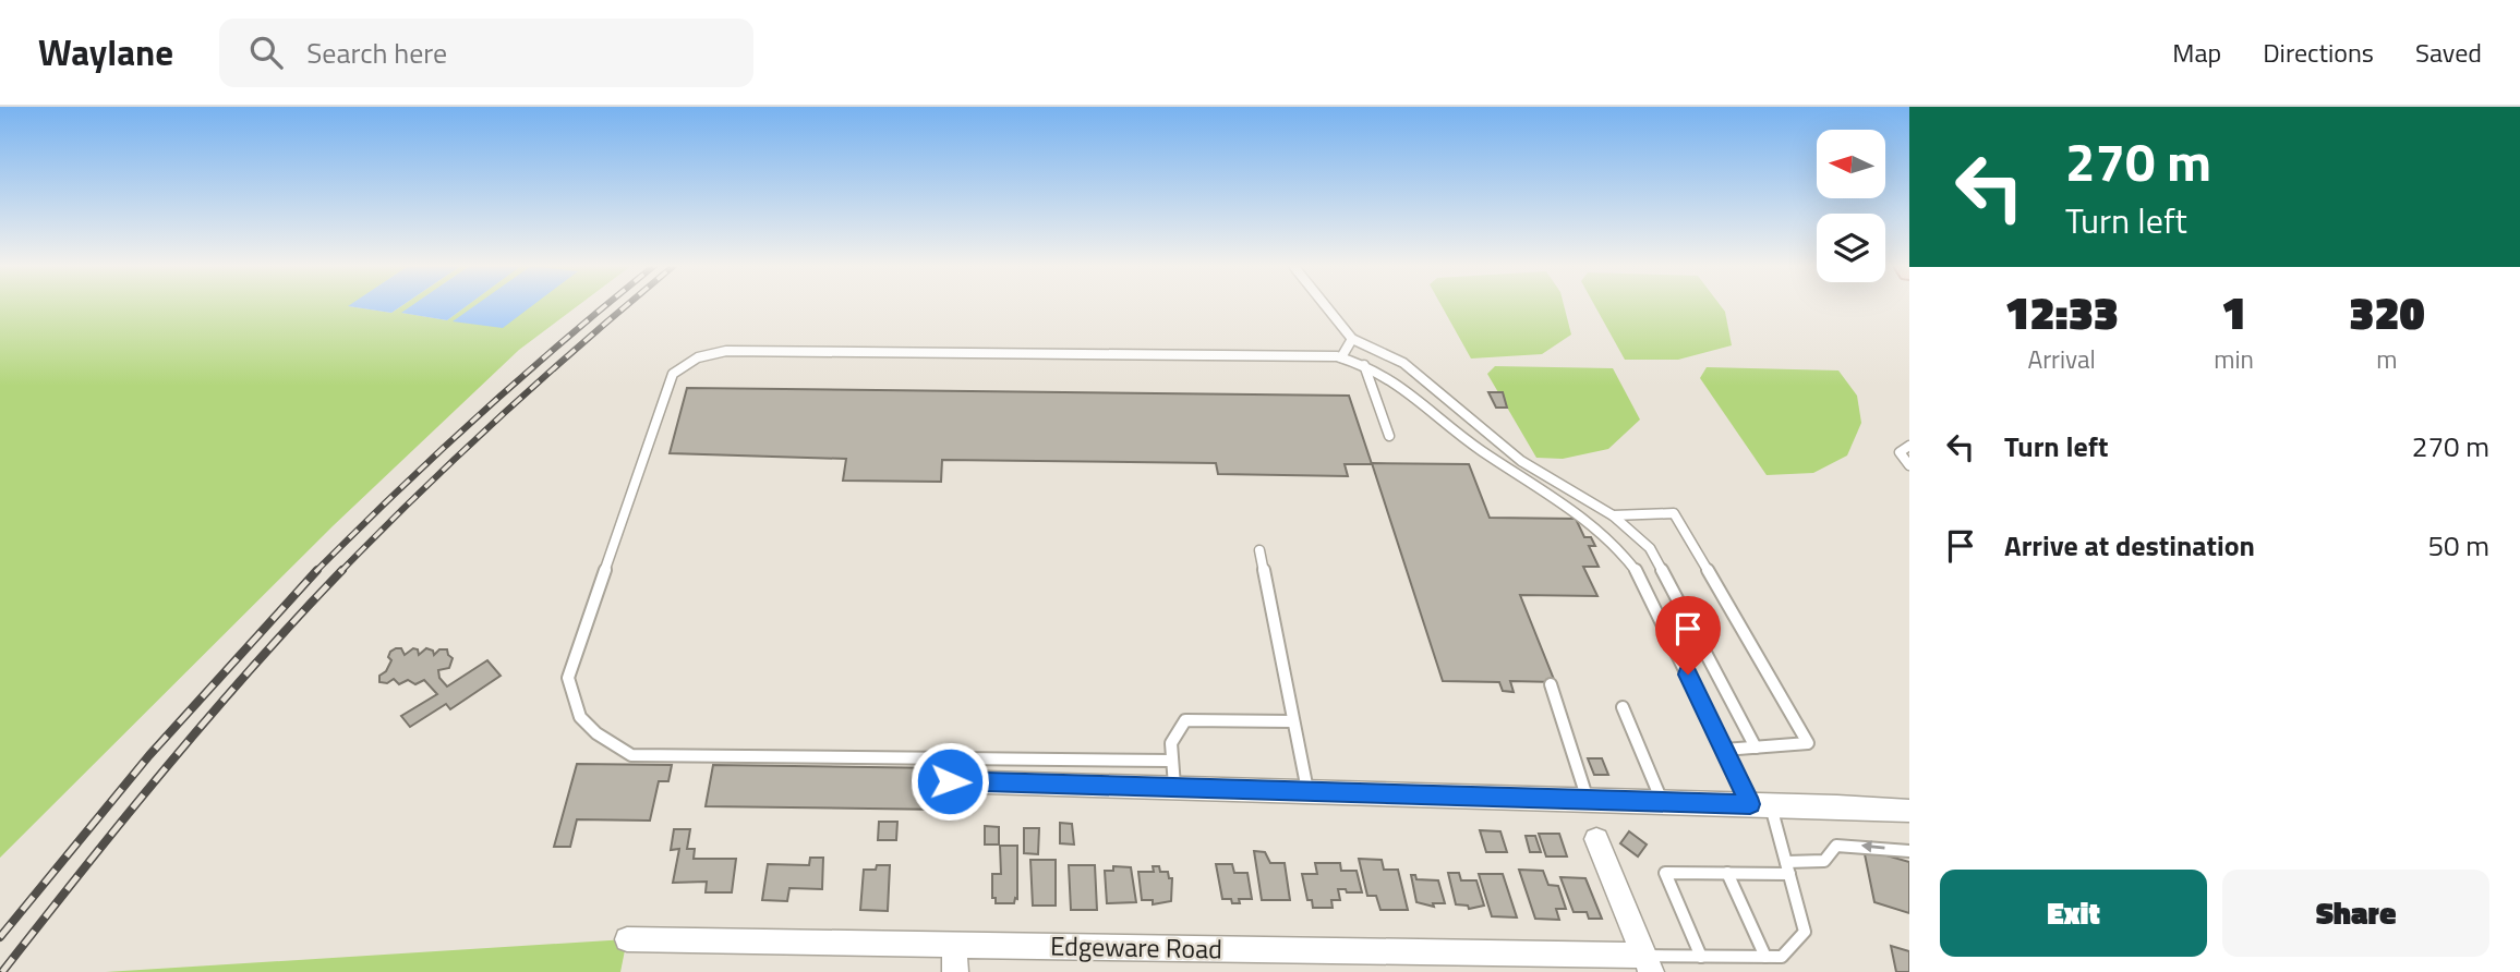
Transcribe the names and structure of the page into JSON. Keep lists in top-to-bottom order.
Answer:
{
  "streets": {
    "street": ["Edgeware Road"]
  },
  "north": "left",
  "page": {
    "header": "Waylane",
    "search": "Search here",
    "nav": ["Map", "Directions", "Saved"],
    "turn": ["270 m", "Turn left"],
    "eta": [
      "12:33",
      "Arrival",
      "1",
      "min",
      "320",
      "m"
    ],
    "list": [
      {
        "name": "Turn left",
        "value": "270 m"
      },
      {
        "name": "Arrive at destination",
        "value": "50 m"
      }
    ],
    "buttons": ["Exit", "Share"]
  }
}
